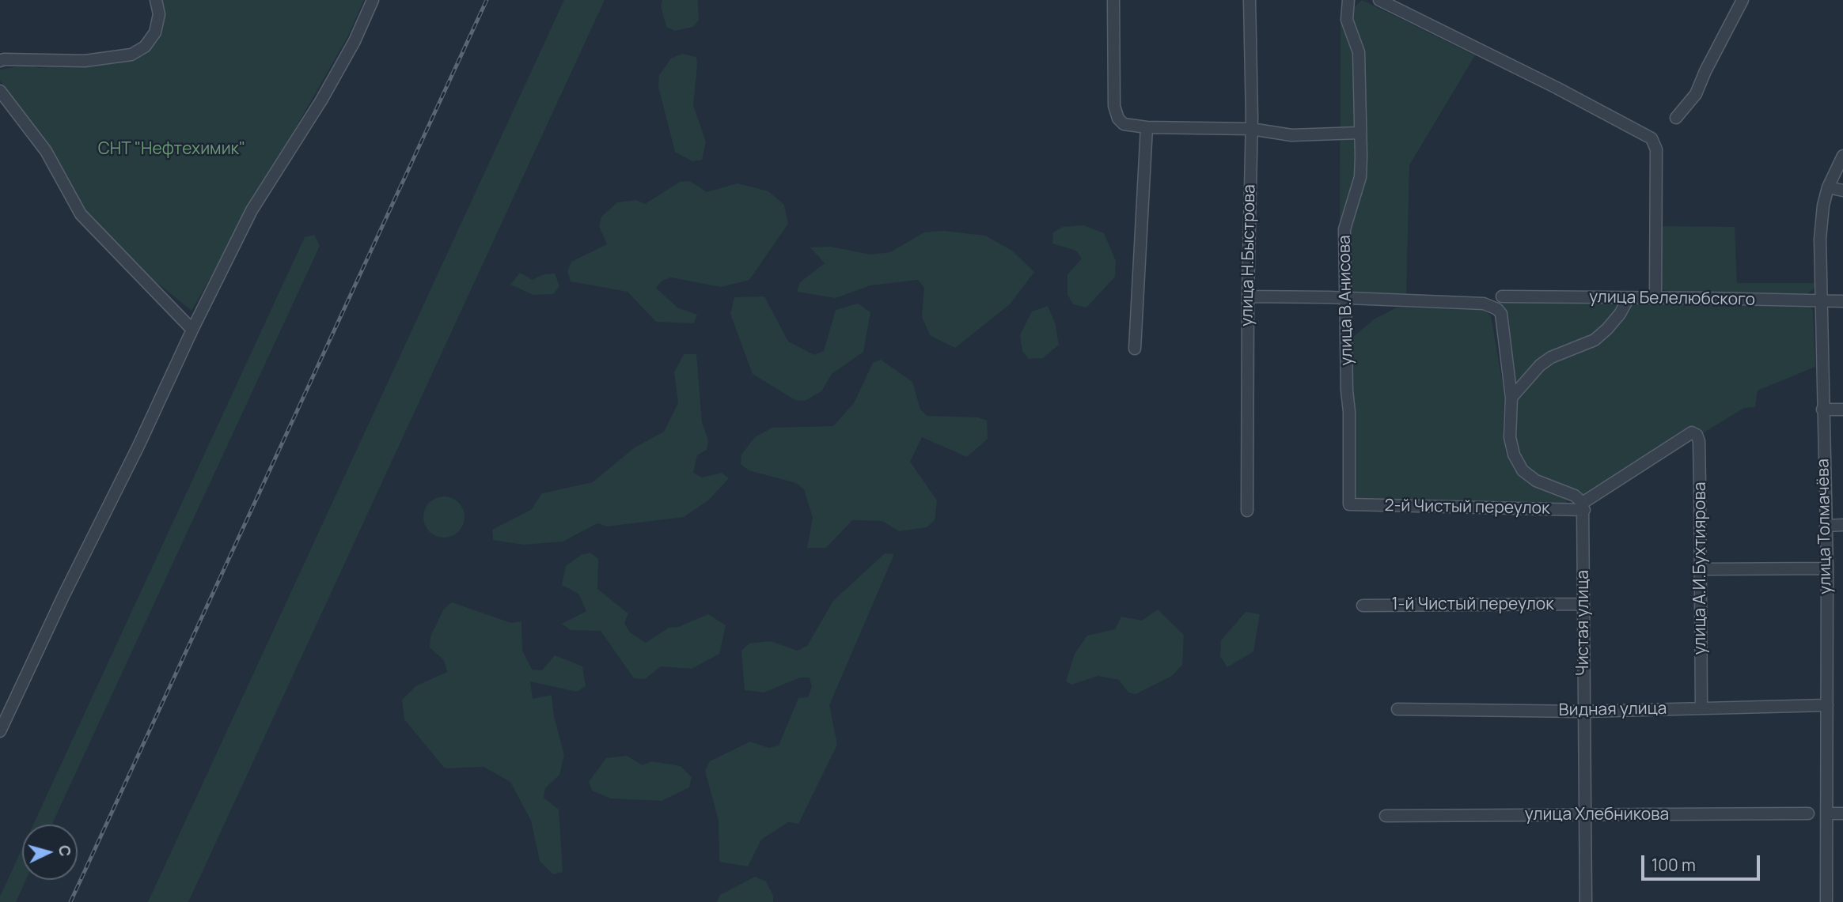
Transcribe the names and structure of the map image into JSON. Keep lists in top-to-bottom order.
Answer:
{
  "streets": {
    "street": [
      "улица Н.Быстрова",
      "улица Белелюбского",
      "улица В.Анисова",
      "2-й Чистый переулок",
      "улица Толмачёва",
      "улица А.И.Бухтиярова",
      "1-й Чистый переулок",
      "Чистая улица",
      "Видная улица",
      "улица Хлебникова"
    ]
  },
  "crossings": [
    ["улица Белелюбского", "улица Толмачёва"],
    ["улица В.Анисова", "2-й Чистый переулок"],
    ["2-й Чистый переулок", "улица А.И.Бухтиярова"],
    ["2-й Чистый переулок", "Чистая улица"],
    ["улица Толмачёва", "Видная улица"],
    ["улица А.И.Бухтиярова", "Чистая улица"],
    ["улица А.И.Бухтиярова", "Видная улица"],
    ["1-й Чистый переулок", "Чистая улица"],
    ["Чистая улица", "Видная улица"],
    ["Чистая улица", "улица Хлебникова"]
  ],
  "parks": ["СНТ \"Нефтехимик\""],
  "scale_bar": "100 m",
  "north": "right"
}
